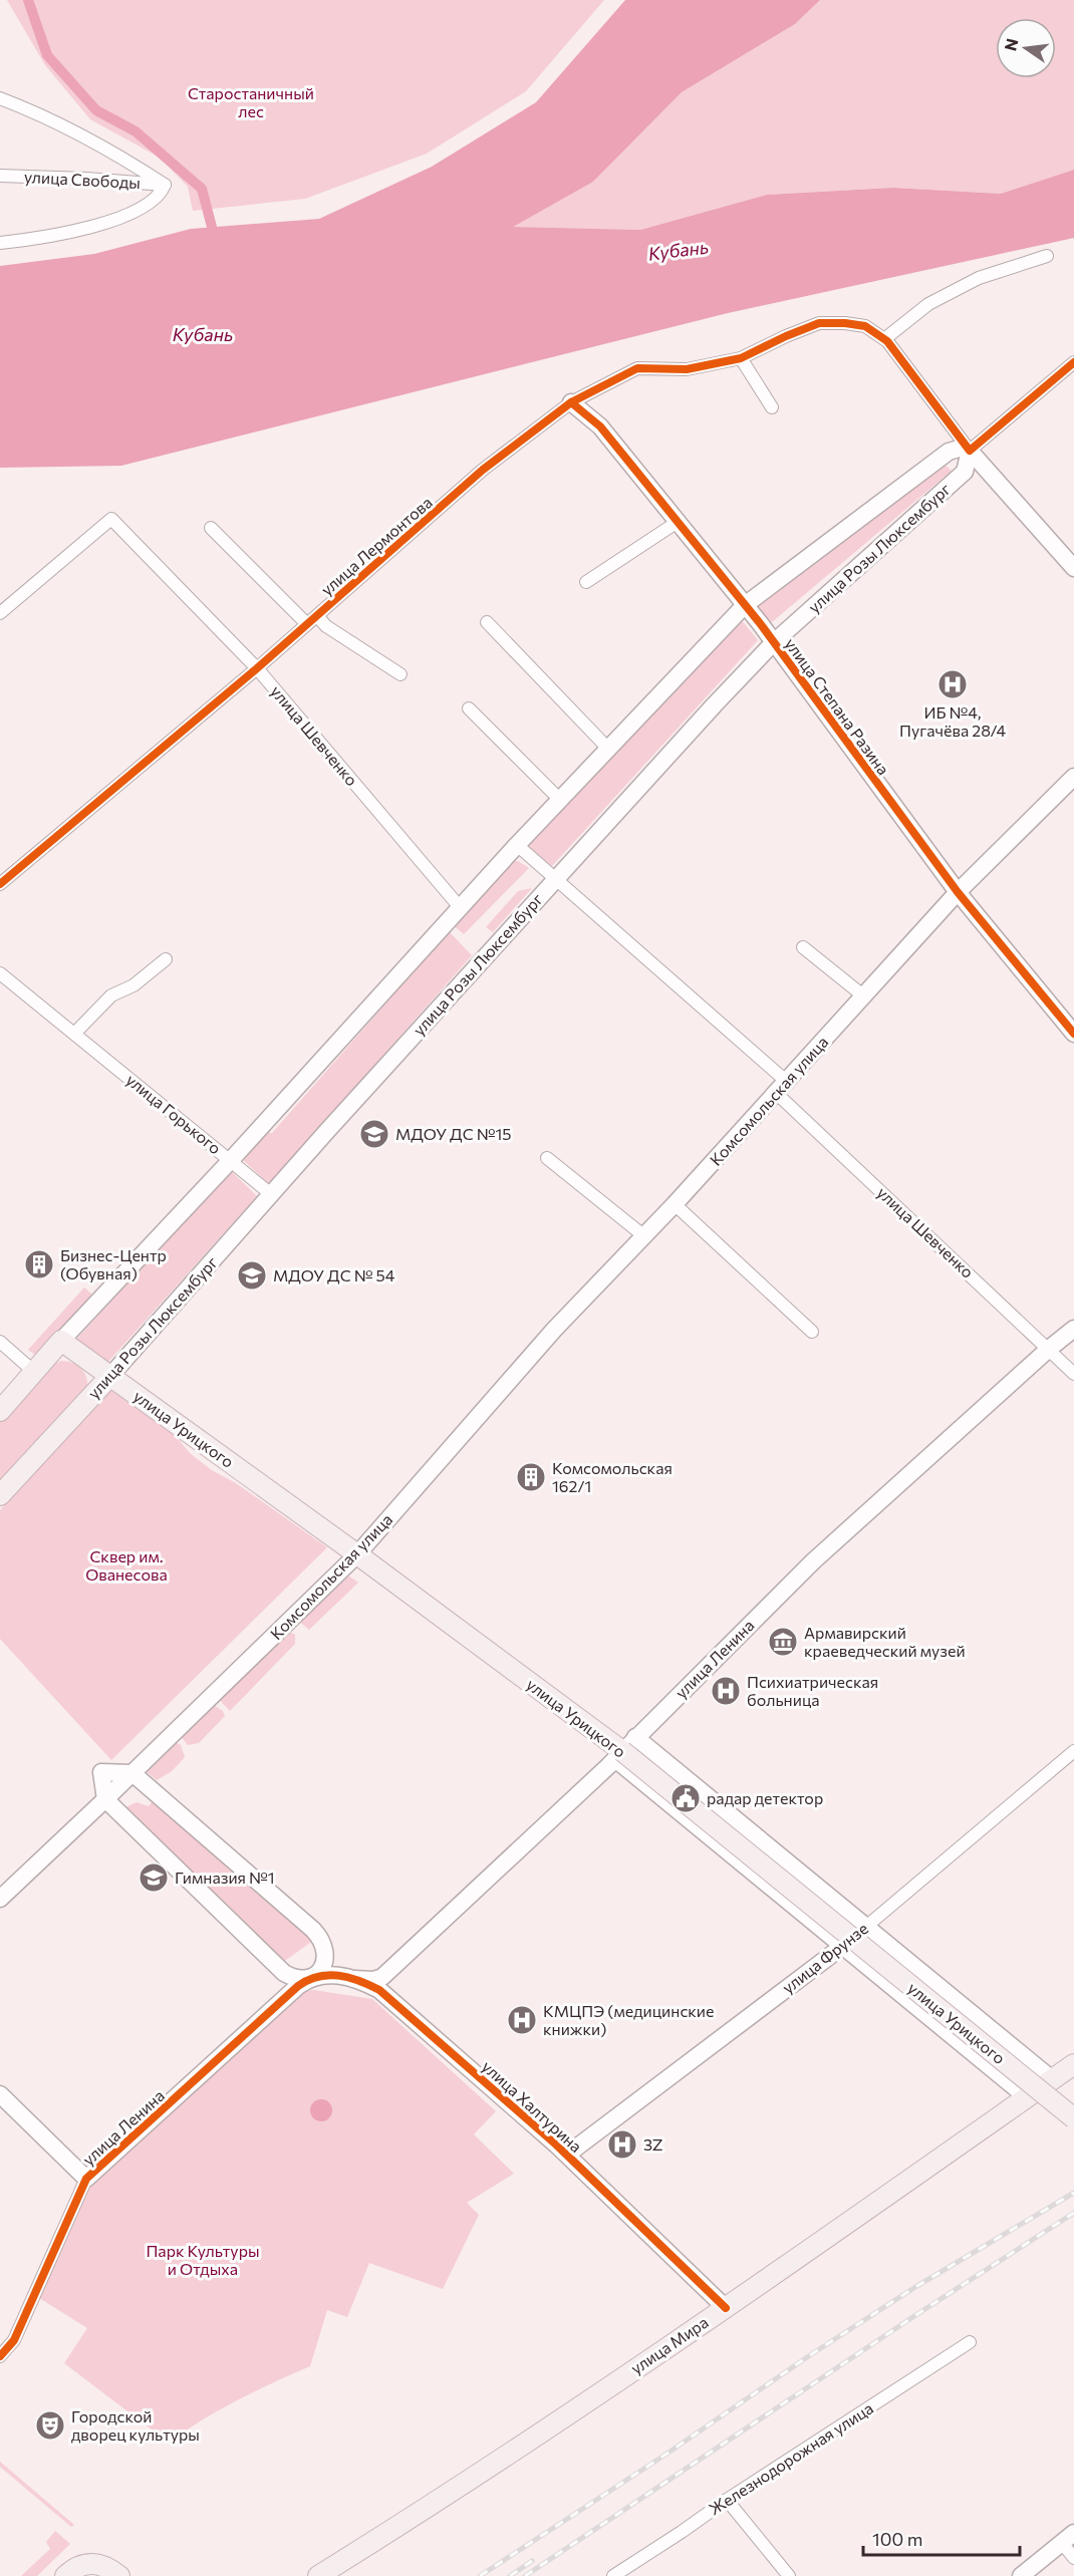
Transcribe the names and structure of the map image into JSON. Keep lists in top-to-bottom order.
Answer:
{
  "streets": {
    "main road": [
      "улица Розы Люксембург",
      "улица Степана Разина",
      "Комсомольская улица",
      "улица Урицкого",
      "улица Ленина",
      "улица Фрунзе",
      "улица Халтурина",
      "улица Мира"
    ],
    "street": [
      "улица Свободы",
      "улица Лермонтова",
      "улица Шевченко",
      "улица Горького",
      "Железнодорожная улица"
    ]
  },
  "crossings": [
    ["улица Лермонтова", "улица Степана Разина"],
    ["улица Лермонтова", "улица Шевченко"],
    ["улица Розы Люксембург", "улица Степана Разина"],
    ["улица Розы Люксембург", "улица Шевченко"],
    ["улица Розы Люксембург", "улица Горького"],
    ["улица Розы Люксембург", "улица Урицкого"],
    ["улица Степана Разина", "Комсомольская улица"],
    ["улица Шевченко", "Комсомольская улица"],
    ["улица Шевченко", "улица Ленина"],
    ["Комсомольская улица", "улица Урицкого"],
    ["улица Урицкого", "улица Ленина"],
    ["улица Урицкого", "улица Фрунзе"],
    ["улица Урицкого", "улица Мира"],
    ["улица Ленина", "улица Халтурина"],
    ["улица Фрунзе", "улица Халтурина"],
    ["улица Халтурина", "улица Мира"]
  ],
  "water": ["Кубань"],
  "parks": ["Старостаничный лес", "Сквер им. Ованесова", "Парк Культуры и Отдыха"],
  "places": {
    "hospital": [
      "ИБ №4, Пугачёва 28/4",
      "Психиатрическая больница",
      "КМЦПЭ (медицинские книжки)",
      "3Z"
    ],
    "school or university": ["МДОУ ДС №15", "МДОУ ДС № 54", "Гимназия №1"],
    "building": ["Бизнес-Центр (Обувная)", "Комсомольская 162/1"],
    "museum": ["Армавирский краеведческий музей"],
    "public building": ["радар детектор"],
    "theatre": ["Городской дворец культуры"]
  },
  "scale_bar": "100 m",
  "north": "left"
}
